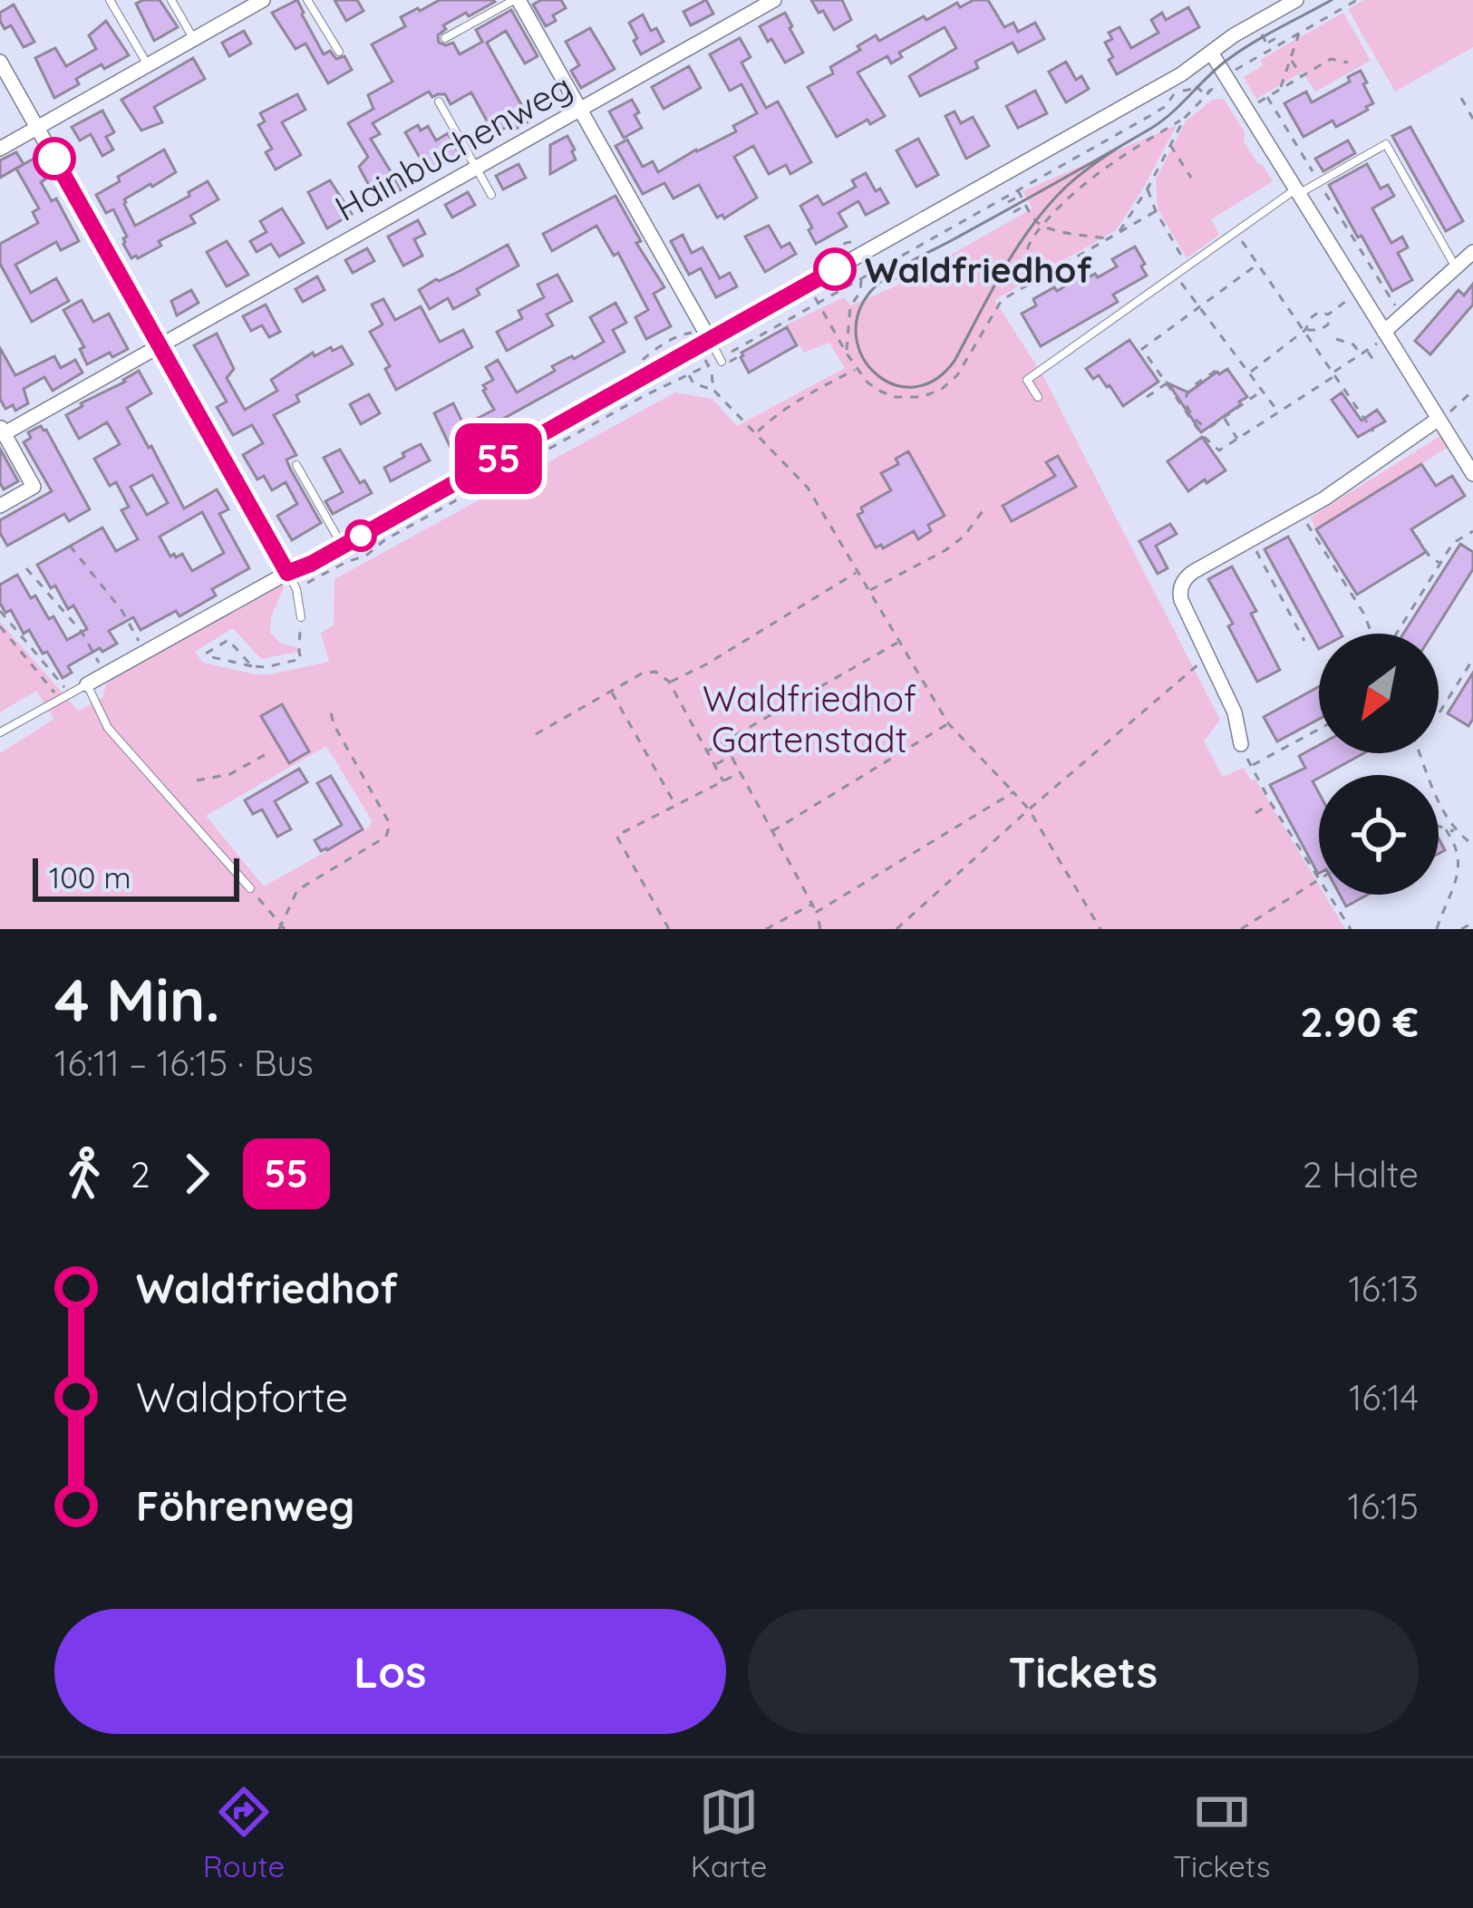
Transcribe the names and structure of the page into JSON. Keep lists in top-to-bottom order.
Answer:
{
  "streets": {
    "street": ["Hainbuchenweg"]
  },
  "parks": ["Waldfriedhof Gartenstadt"],
  "places": ["Waldfriedhof"],
  "lines": ["bus line 55"],
  "scale_bar": "100 m",
  "north": "bottom left",
  "page": {
    "on_map": "55",
    "scale": "100 m",
    "heading": ["4 Min.", "16:11 – 16:15 · Bus", "2.90 €"],
    "legs": ["2", "55", "2 Halte"],
    "list": [
      {
        "name": "Waldfriedhof",
        "value": "16:13"
      },
      {
        "name": "Waldpforte",
        "value": "16:14"
      },
      {
        "name": "Föhrenweg",
        "value": "16:15"
      }
    ],
    "buttons": ["Los", "Tickets"],
    "tabs": ["Route", "Karte", "Tickets"]
  }
}
